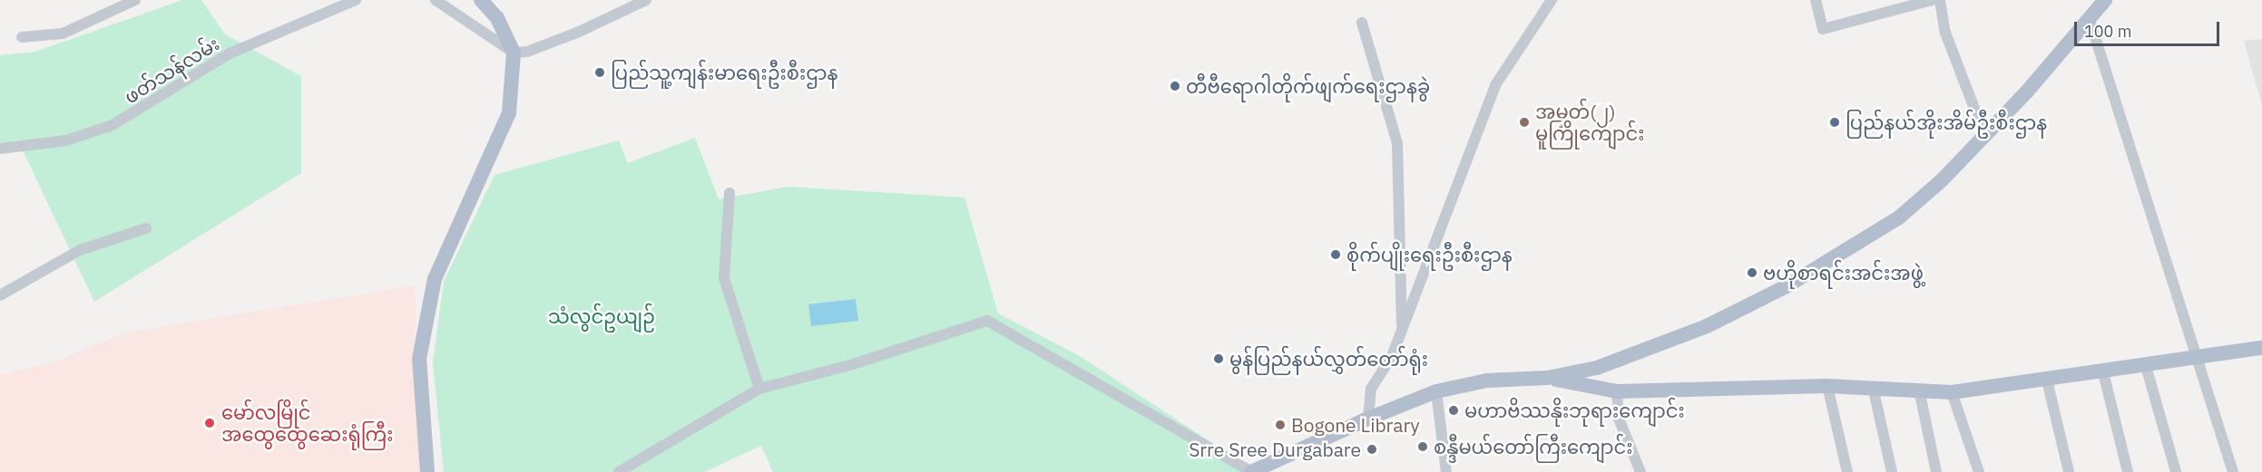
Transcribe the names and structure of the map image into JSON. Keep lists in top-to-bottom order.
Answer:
{
  "streets": {
    "street": ["ဖတ်သန်လမ်း"]
  },
  "parks": ["သံလွင်ဥယျဉ်"],
  "places": [
    "ပြည်သူ့ကျန်းမာရေးဦးစီးဌာန",
    "တီဗီရောဂါတိုက်ဖျက်ရေးဌာနခွဲ",
    "အမှတ်(၂) မူကြိုကျောင်း",
    "ပြည်နယ်အိုးအိမ်ဦးစီးဌာန",
    "စိုက်ပျိုးရေးဦးစီးဌာန",
    "ဗဟိုစာရင်းအင်းအဖွဲ့",
    "မွန်ပြည်နယ်လွှတ်တော်ရုံး",
    "မဟာဗိဿနိုးဘုရားကျောင်း",
    "မော်လမြိုင် အထွေထွေဆေးရုံကြီး",
    "Bogone Library",
    "စန္ဒီမယ်တော်ကြီးကျောင်း",
    "Srre Sree Durgabare"
  ],
  "scale_bar": "100 m"
}
